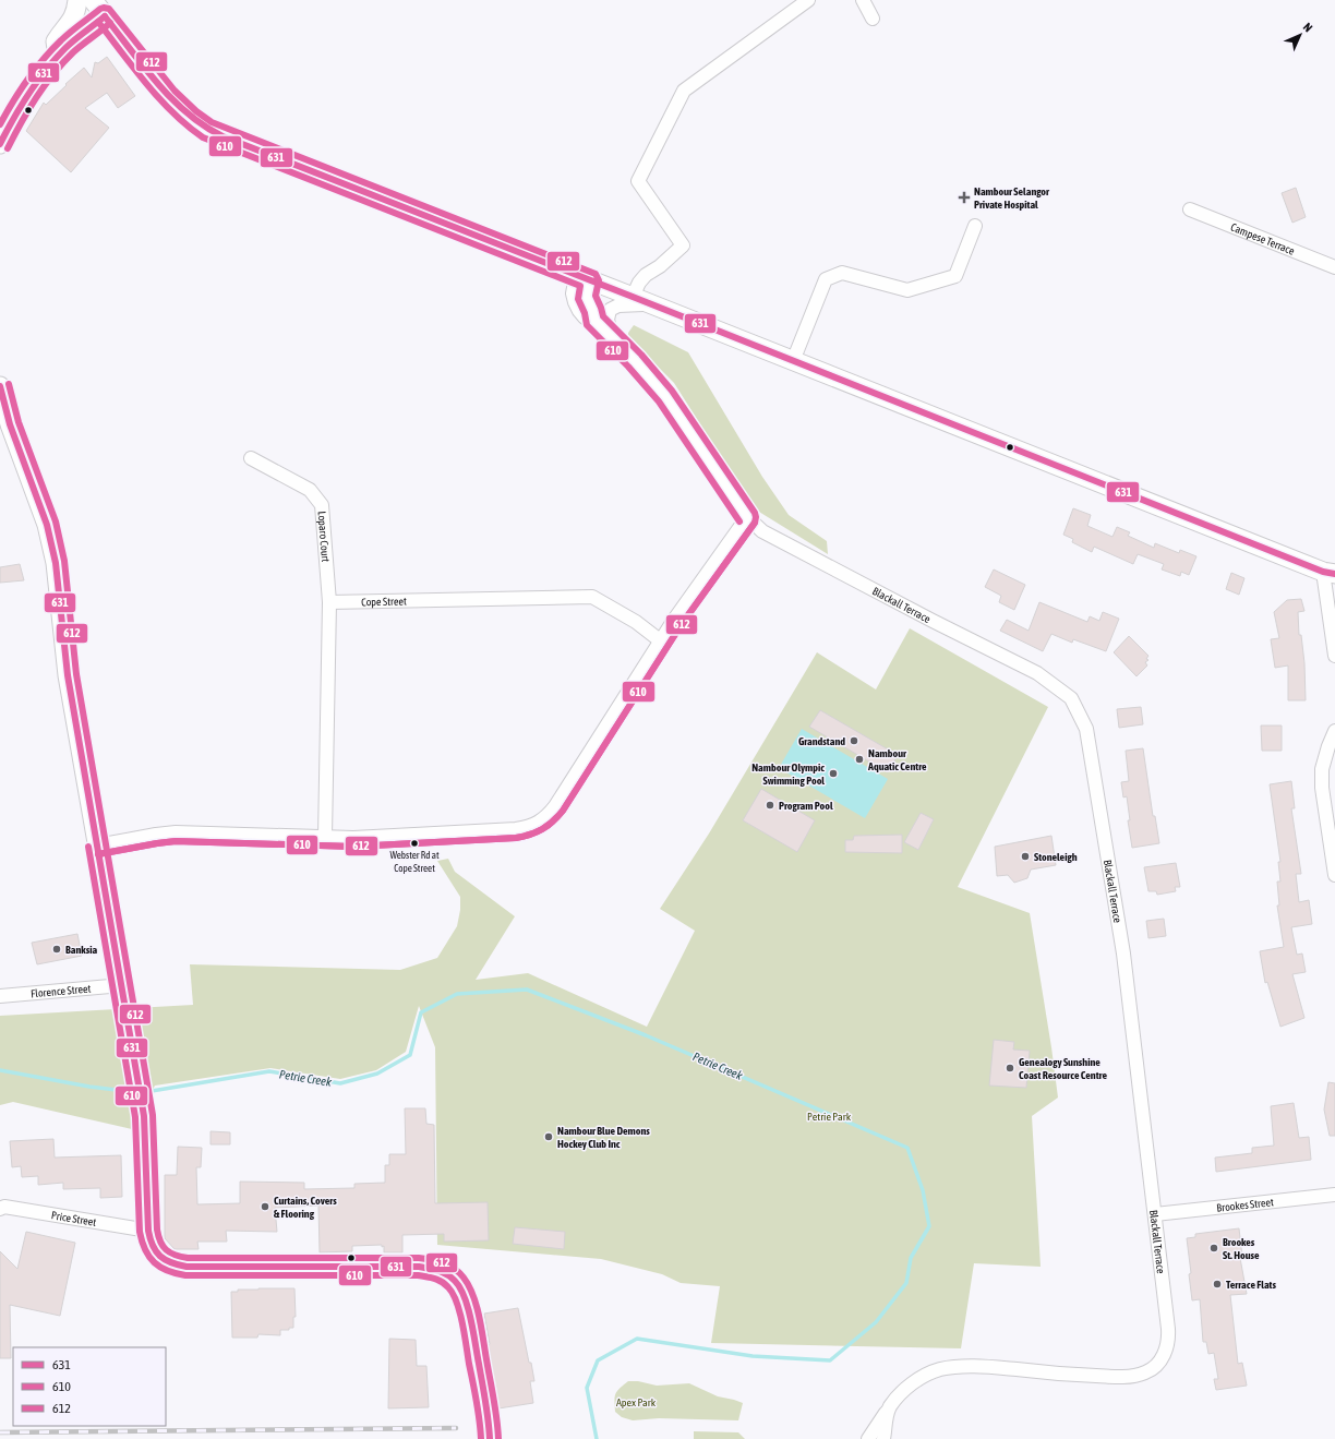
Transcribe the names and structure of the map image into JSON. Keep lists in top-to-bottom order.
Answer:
{
  "streets": {
    "street": [
      "Campese Terrace",
      "Loparo Court",
      "Cope Street",
      "Blackall Terrace",
      "Florence Street",
      "Brookes Street",
      "Price Street"
    ]
  },
  "crossings": [
    ["Loparo Court", "Cope Street"],
    ["Blackall Terrace", "Brookes Street"]
  ],
  "water": ["Petrie Creek"],
  "parks": ["Petrie Park", "Apex Park"],
  "places": {
    "health": ["Nambour Selangor Private Hospital"],
    "other": [
      "Grandstand",
      "Nambour Aquatic Centre",
      "Nambour Olympic Swimming Pool",
      "Program Pool",
      "Webster Rd at Cope Street",
      "Stoneleigh",
      "Banksia",
      "Genealogy Sunshine Coast Resource Centre",
      "Nambour Blue Demons Hockey Club Inc",
      "Curtains, Covers & Flooring",
      "Brookes St. House",
      "Terrace Flats"
    ]
  },
  "lines": ["transit line 612", "transit line 631", "transit line 610"],
  "legend": ["631", "610", "612"],
  "north": "top right"
}
